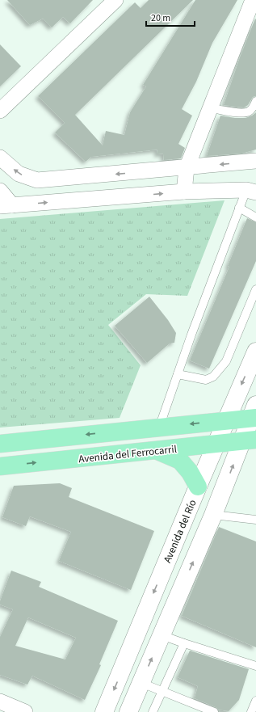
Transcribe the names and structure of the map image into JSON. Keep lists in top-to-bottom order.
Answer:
{
  "streets": {
    "main road": ["Avenida del Ferrocarril", "Avenida del Río"]
  },
  "crossings": [
    ["Avenida del Ferrocarril", "Avenida del Río"]
  ],
  "scale_bar": "20 m"
}
